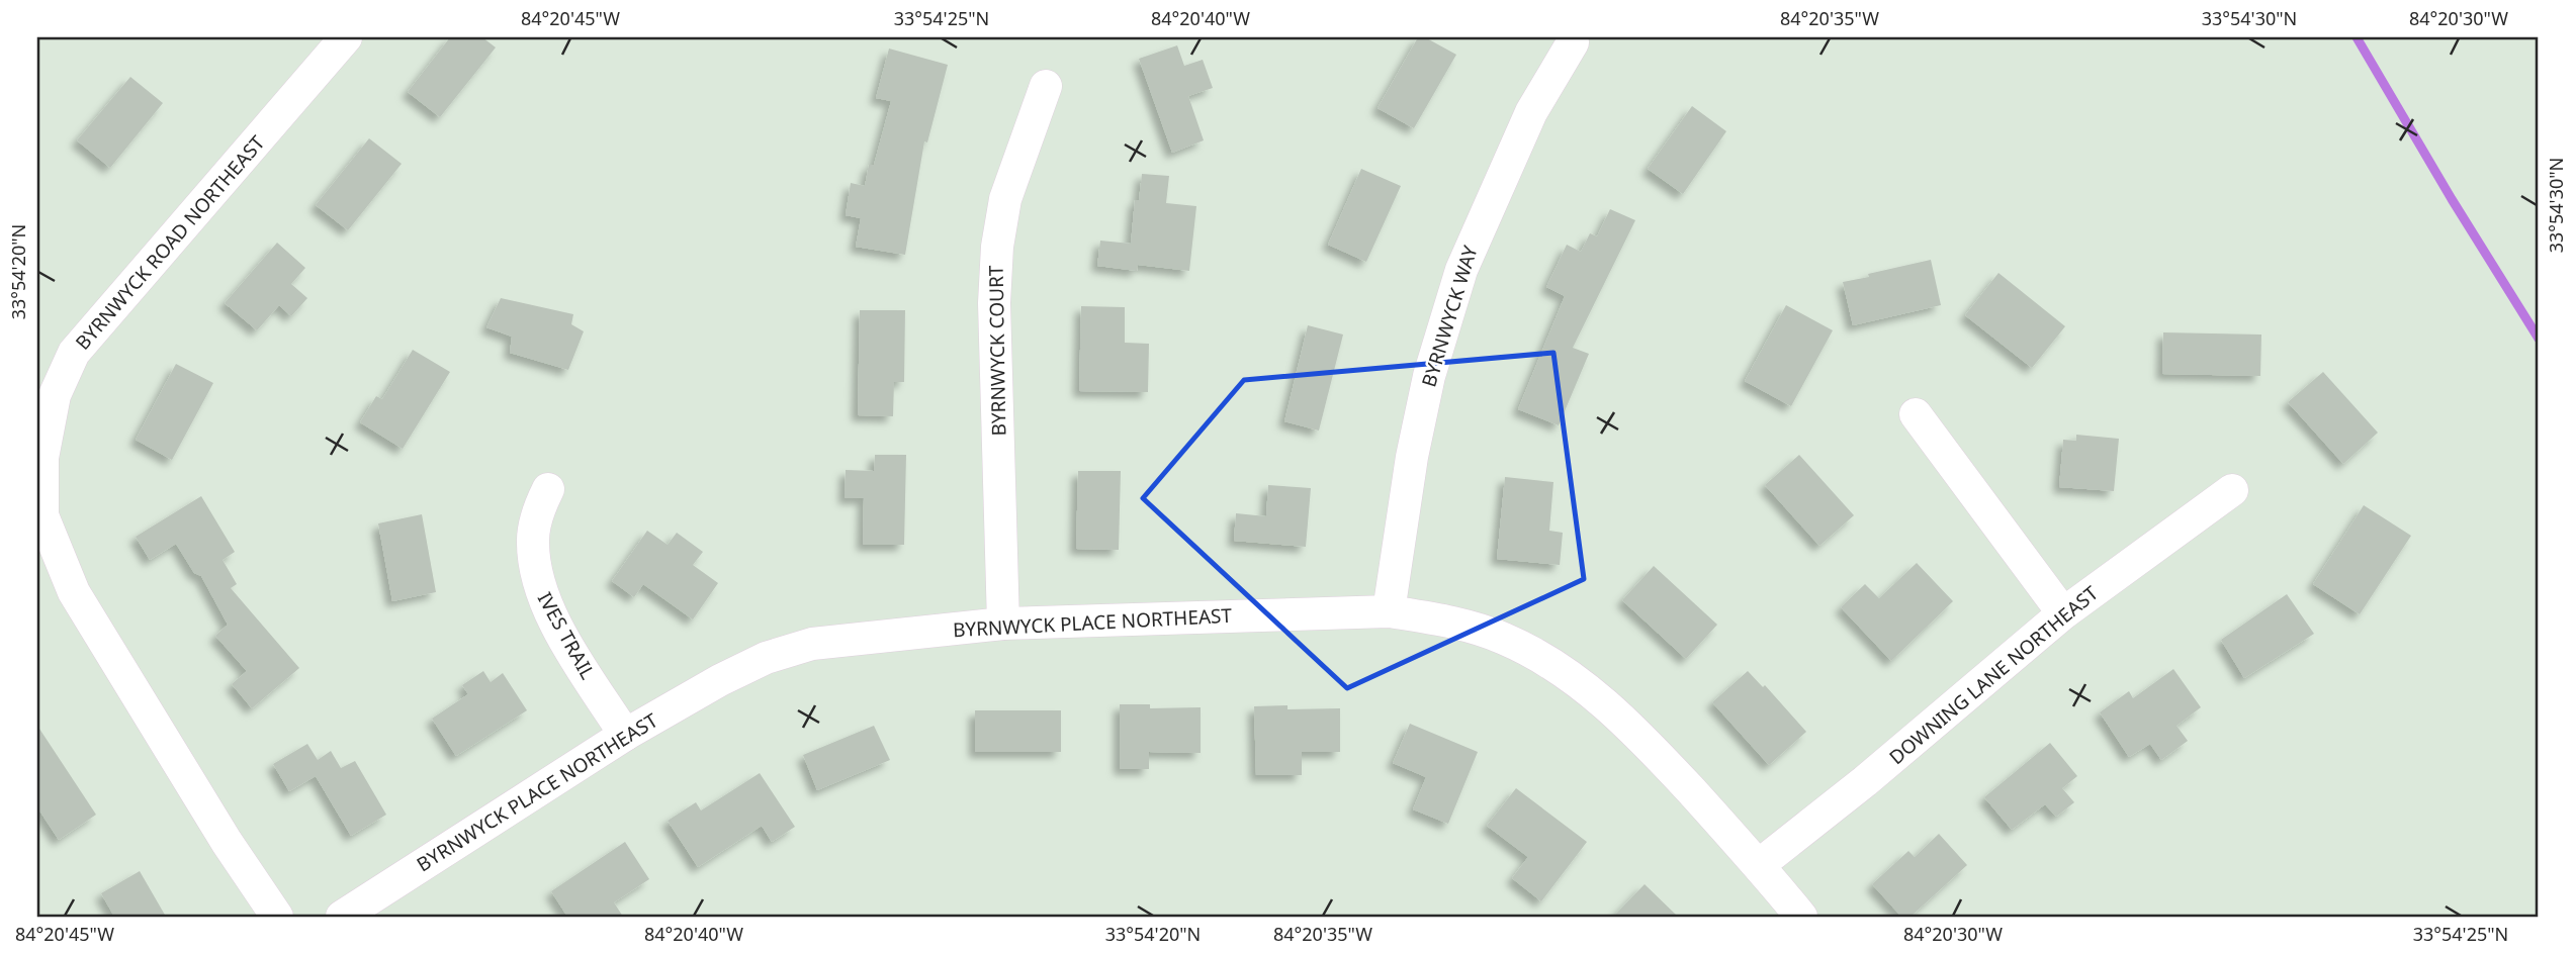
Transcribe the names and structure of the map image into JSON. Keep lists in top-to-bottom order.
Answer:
{
  "streets": {
    "street": [
      "BYRNWYCK ROAD NORTHEAST",
      "BYRNWYCK WAY",
      "BYRNWYCK COURT",
      "BYRNWYCK PLACE NORTHEAST",
      "IVES TRAIL",
      "DOWNING LANE NORTHEAST"
    ]
  },
  "crossings": [
    ["BYRNWYCK WAY", "BYRNWYCK PLACE NORTHEAST"],
    ["BYRNWYCK COURT", "BYRNWYCK PLACE NORTHEAST"],
    ["BYRNWYCK PLACE NORTHEAST", "IVES TRAIL"],
    ["BYRNWYCK PLACE NORTHEAST", "DOWNING LANE NORTHEAST"]
  ],
  "coordinates": [
    "84°20'45\"W",
    "33°54'25\"N",
    "84°20'40\"W",
    "84°20'35\"W",
    "33°54'30\"N",
    "84°20'30\"W",
    "33°54'20\"N"
  ]
}
